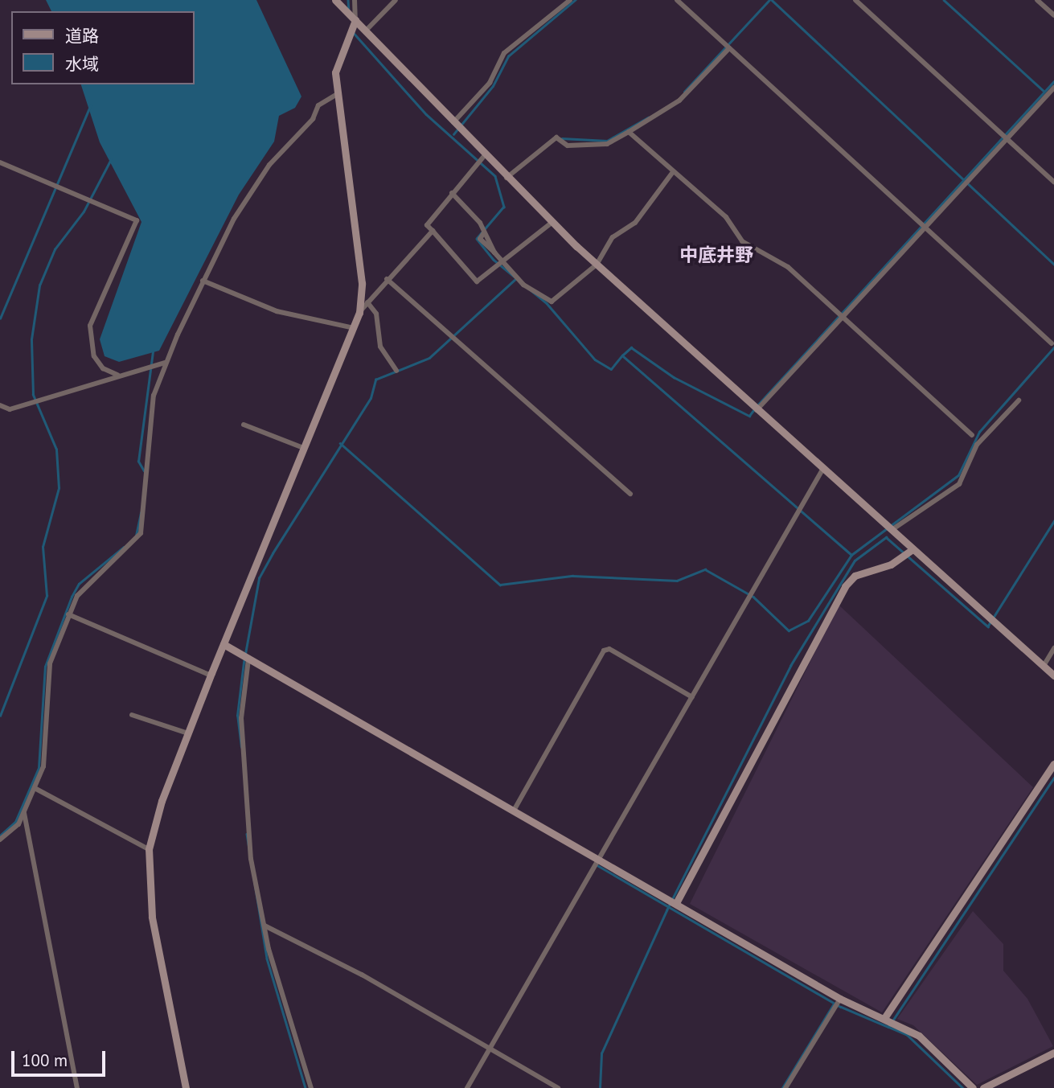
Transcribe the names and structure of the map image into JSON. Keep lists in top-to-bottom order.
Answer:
{
  "districts": ["中底井野"],
  "legend": ["道路", "水域"],
  "scale_bar": "100 m"
}
